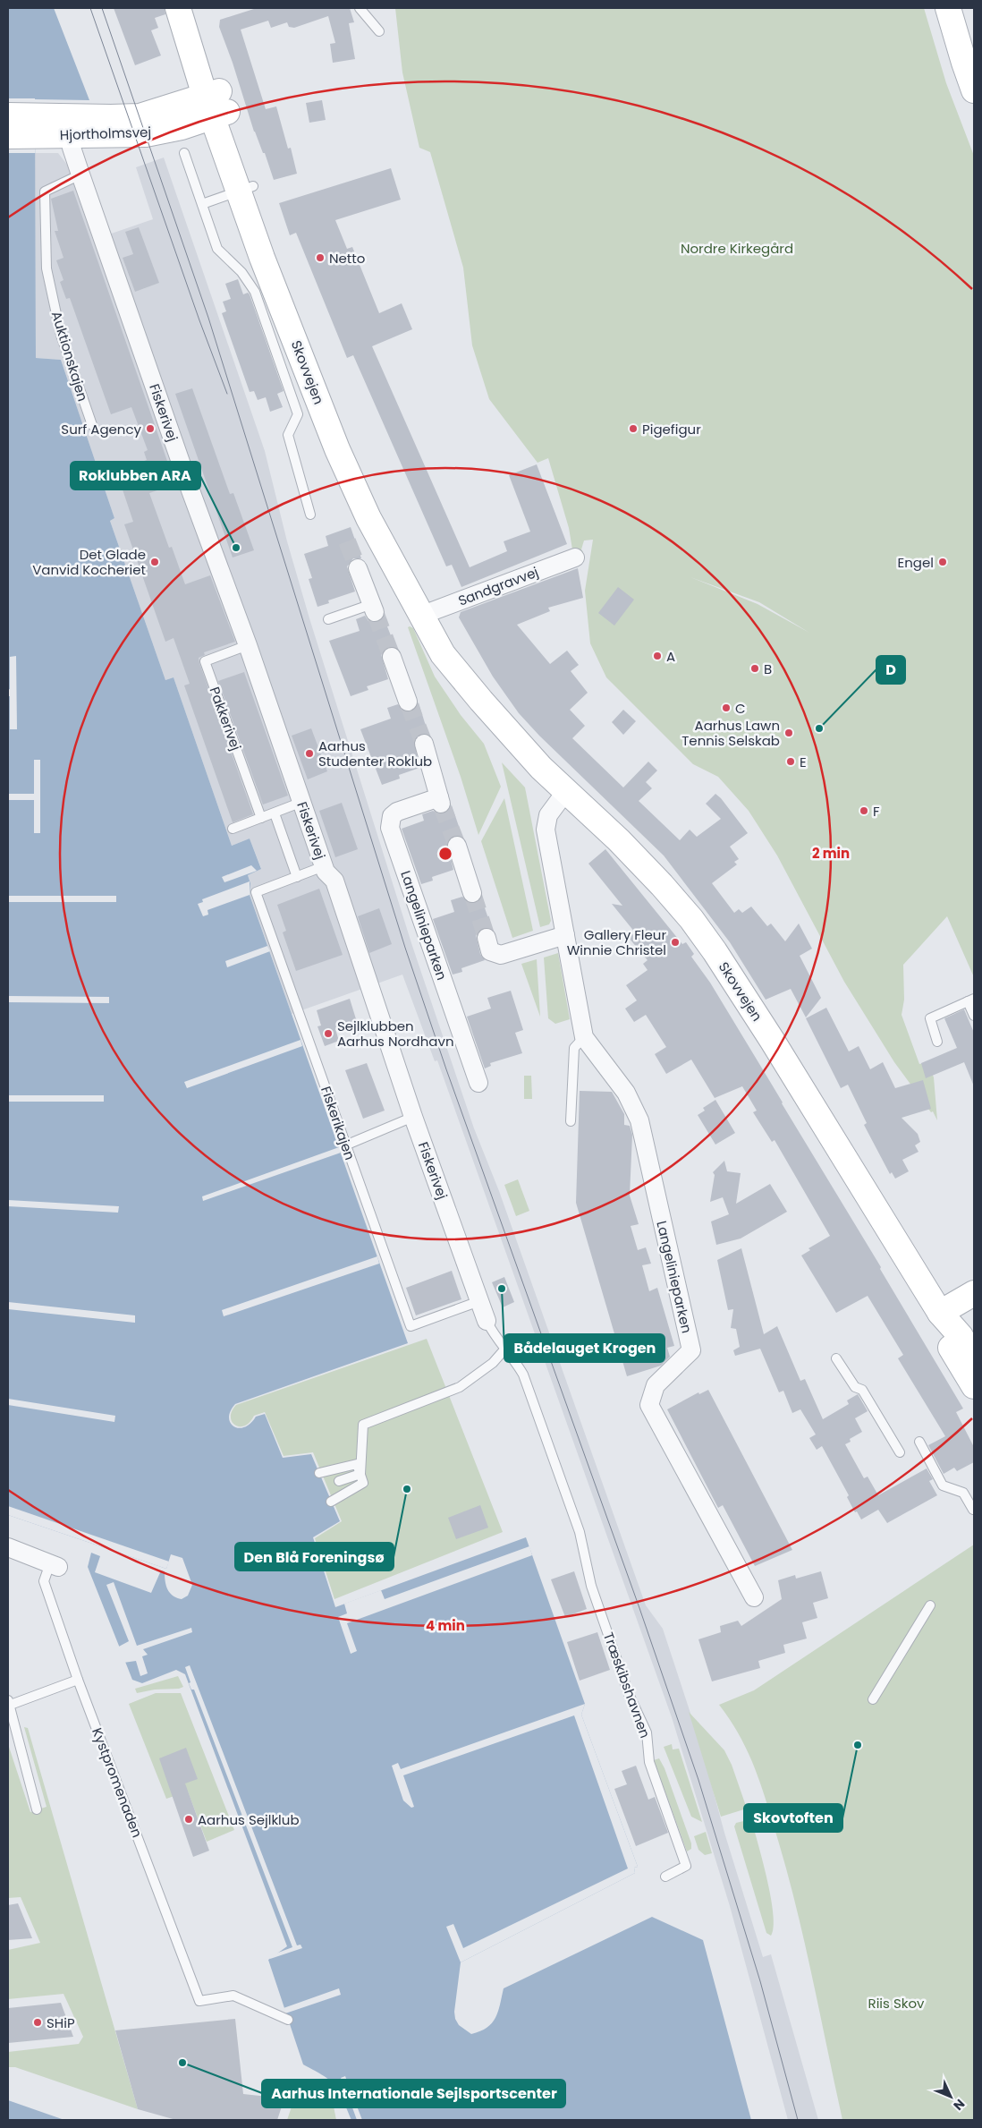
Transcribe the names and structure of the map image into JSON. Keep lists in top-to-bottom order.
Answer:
{
  "streets": {
    "street": [
      "Hjortholmsvej",
      "Skovvejen",
      "Fiskerivej",
      "Sandgravvej",
      "Langelinieparken",
      "Kystpromenaden"
    ],
    "lane": [
      "Auktionskajen",
      "Pakkerivej",
      "Fiskerikajen",
      "Træskibshavnen"
    ]
  },
  "crossings": [
    ["Hjortholmsvej", "Skovvejen"],
    ["Hjortholmsvej", "Fiskerivej"],
    ["Auktionskajen", "Fiskerivej"],
    ["Skovvejen", "Sandgravvej"],
    ["Skovvejen", "Langelinieparken"],
    ["Fiskerivej", "Pakkerivej"],
    ["Fiskerivej", "Fiskerikajen"],
    ["Fiskerivej", "Træskibshavnen"]
  ],
  "parks": ["Nordre Kirkegård", "Riis Skov"],
  "places": [
    "Netto",
    "Surf Agency",
    "Pigefigur",
    "Roklubben ARA",
    "Det Glade Vanvid Kocheriet",
    "Engel",
    "A",
    "B",
    "C",
    "D",
    "Aarhus Lawn Tennis Selskab",
    "Aarhus Studenter Roklub",
    "E",
    "F",
    "Gallery Fleur Winnie Christel",
    "Sejlklubben Aarhus Nordhavn",
    "Bådelauget Krogen",
    "Den Blå Foreningsø",
    "Skovtoften",
    "Aarhus Sejlklub",
    "SHiP",
    "Aarhus Internationale Sejlsportscenter"
  ],
  "north": "bottom right",
  "rings": ["2 min", "4 min"]
}
